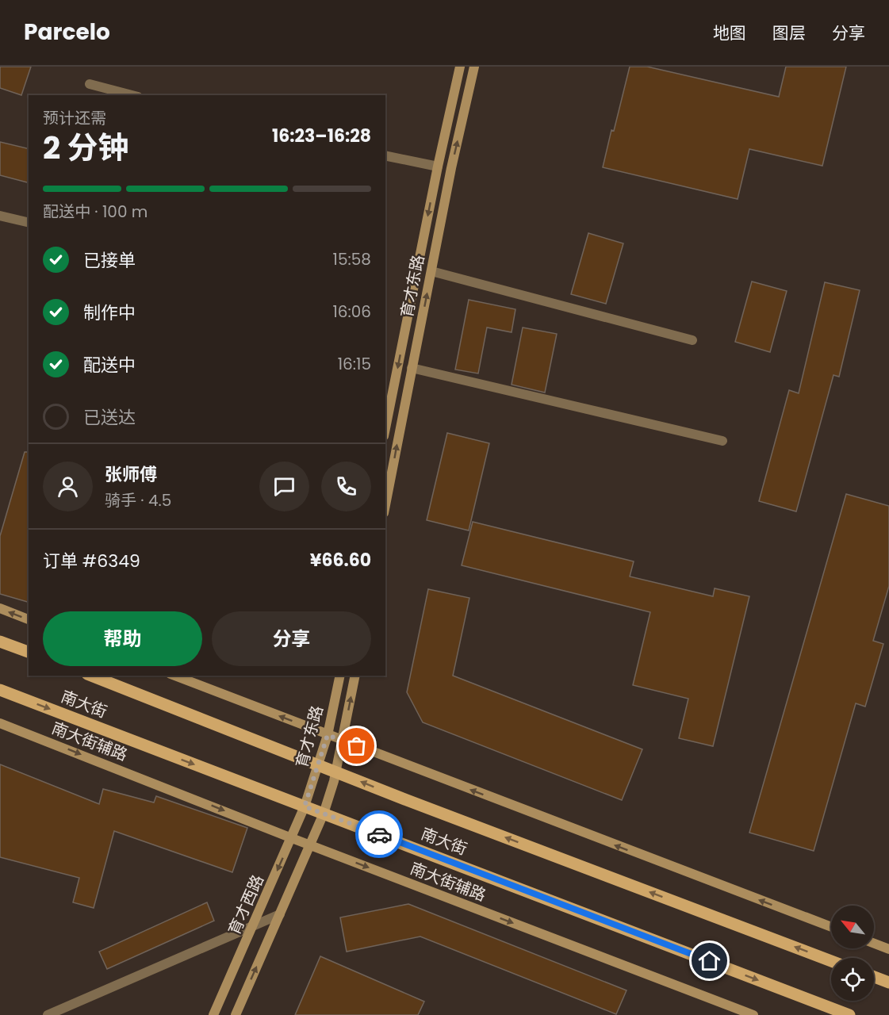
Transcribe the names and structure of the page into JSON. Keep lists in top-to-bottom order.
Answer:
{
  "streets": {
    "main road": ["南大街"],
    "street": ["育才东路", "南大街辅路", "育才西路"]
  },
  "crossings": [
    ["育才东路", "南大街"],
    ["育才东路", "育才西路"],
    ["南大街", "育才西路"],
    ["南大街辅路", "育才西路"]
  ],
  "one_way": ["南大街辅路"],
  "north": "top left",
  "page": {
    "header": "Parcelo",
    "nav": ["地图", "图层", "分享"],
    "heading": ["2 分钟", "预计还需", "16:23–16:28"],
    "panel": [
      "张师傅",
      "骑手 · 4.5",
      "订单 #6349",
      "¥66.60"
    ],
    "bar": "配送中 · 100 m",
    "list": [
      ["已接单", "15:58"],
      ["制作中", "16:06"],
      ["配送中", "16:15"],
      "已送达"
    ],
    "buttons": ["帮助", "分享"]
  }
}
